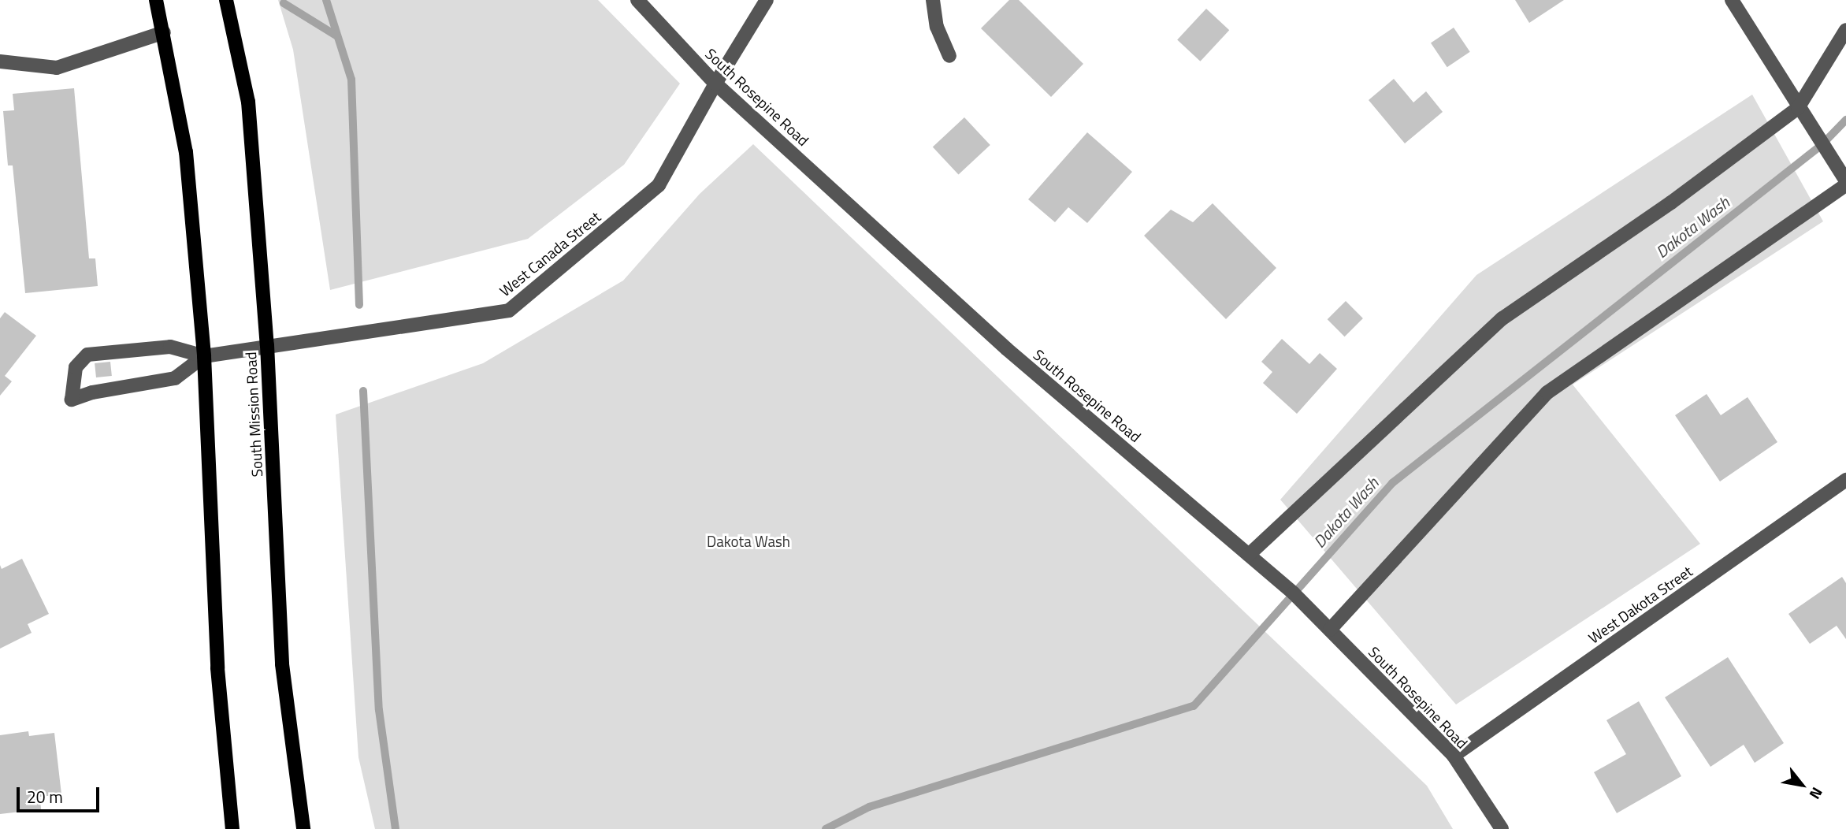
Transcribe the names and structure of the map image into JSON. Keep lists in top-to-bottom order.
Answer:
{
  "streets": {
    "main road": ["South Mission Road"],
    "street": ["South Rosepine Road", "West Canada Street", "West Dakota Street"]
  },
  "crossings": [
    ["South Rosepine Road", "West Canada Street"],
    ["South Rosepine Road", "West Dakota Street"],
    ["West Canada Street", "South Mission Road"]
  ],
  "water": ["Dakota Wash"],
  "parks": ["Dakota Wash"],
  "scale_bar": "20 m",
  "north": "bottom right"
}
